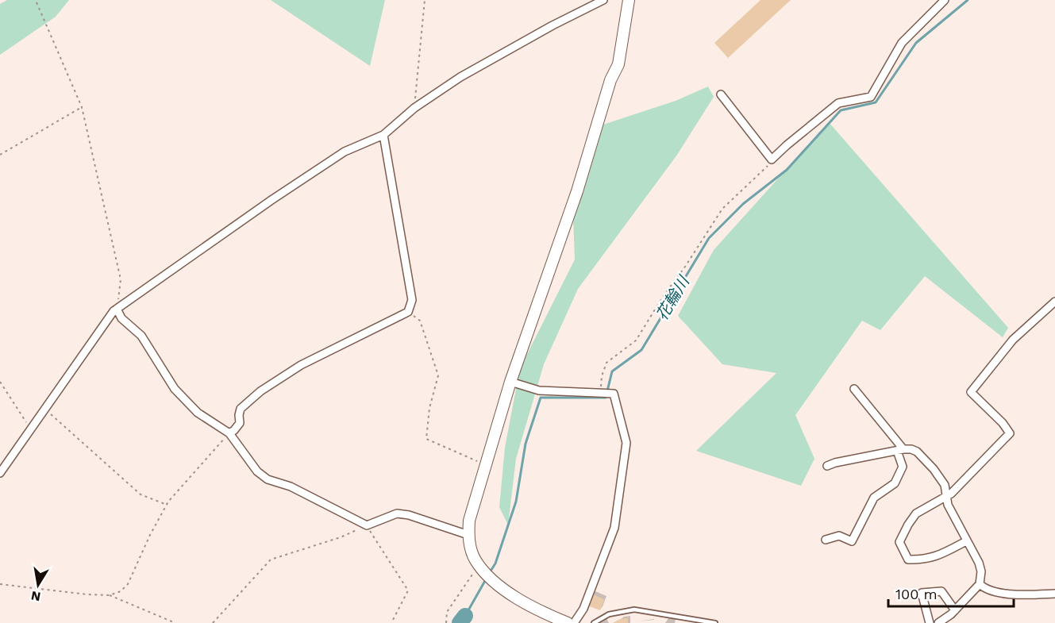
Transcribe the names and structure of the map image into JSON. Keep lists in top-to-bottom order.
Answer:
{
  "water": ["花輪川"],
  "scale_bar": "100 m",
  "north": "bottom"
}
